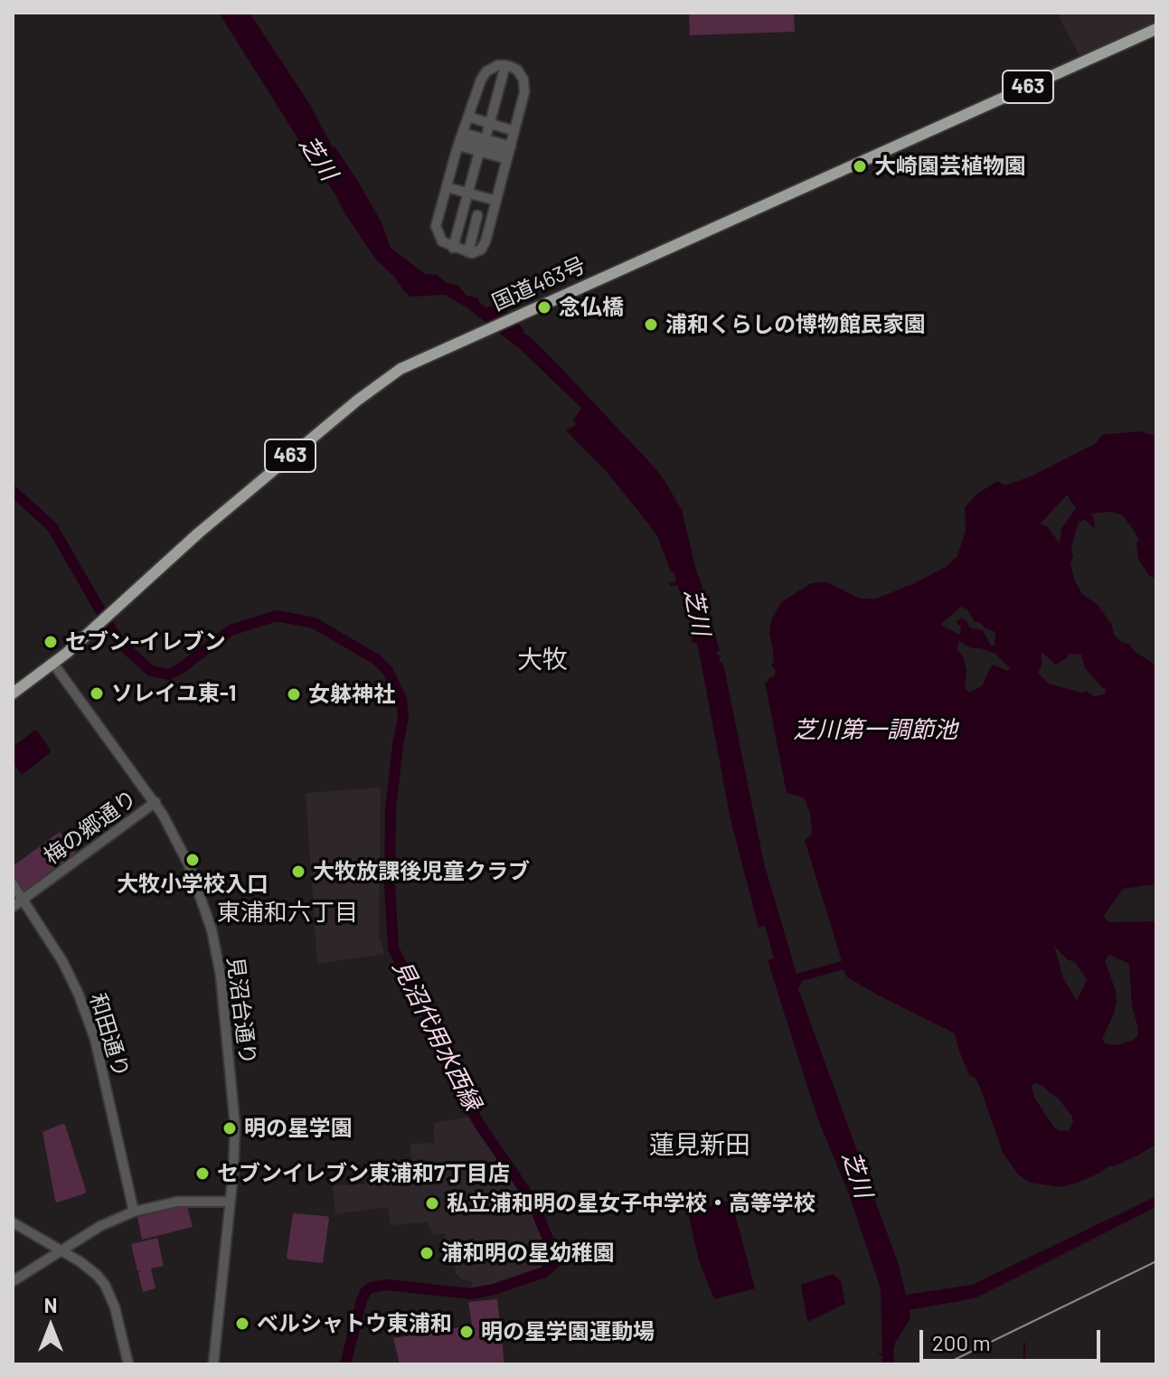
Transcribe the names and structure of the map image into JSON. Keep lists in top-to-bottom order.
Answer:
{
  "streets": {
    "highway": ["463", "国道463号"],
    "street": ["梅の郷通り", "見沼台通り", "和田通り"]
  },
  "crossings": [
    ["国道463号", "見沼台通り"],
    ["梅の郷通り", "見沼台通り"],
    ["梅の郷通り", "和田通り"]
  ],
  "districts": ["大牧", "東浦和六丁目", "蓮見新田"],
  "water": ["芝川", "芝川第一調節池", "見沼代用水西縁"],
  "places": [
    "大崎園芸植物園",
    "念仏橋",
    "浦和くらしの博物館民家園",
    "セブン-イレブン",
    "ソレイユ東-1",
    "女躰神社",
    "大牧小学校入口",
    "大牧放課後児童クラブ",
    "明の星学園",
    "セブンイレブン東浦和7丁目店",
    "私立浦和明の星女子中学校・高等学校",
    "浦和明の星幼稚園",
    "ベルシャトウ東浦和",
    "明の星学園運動場"
  ],
  "scale_bar": "200 m",
  "north": "top"
}
